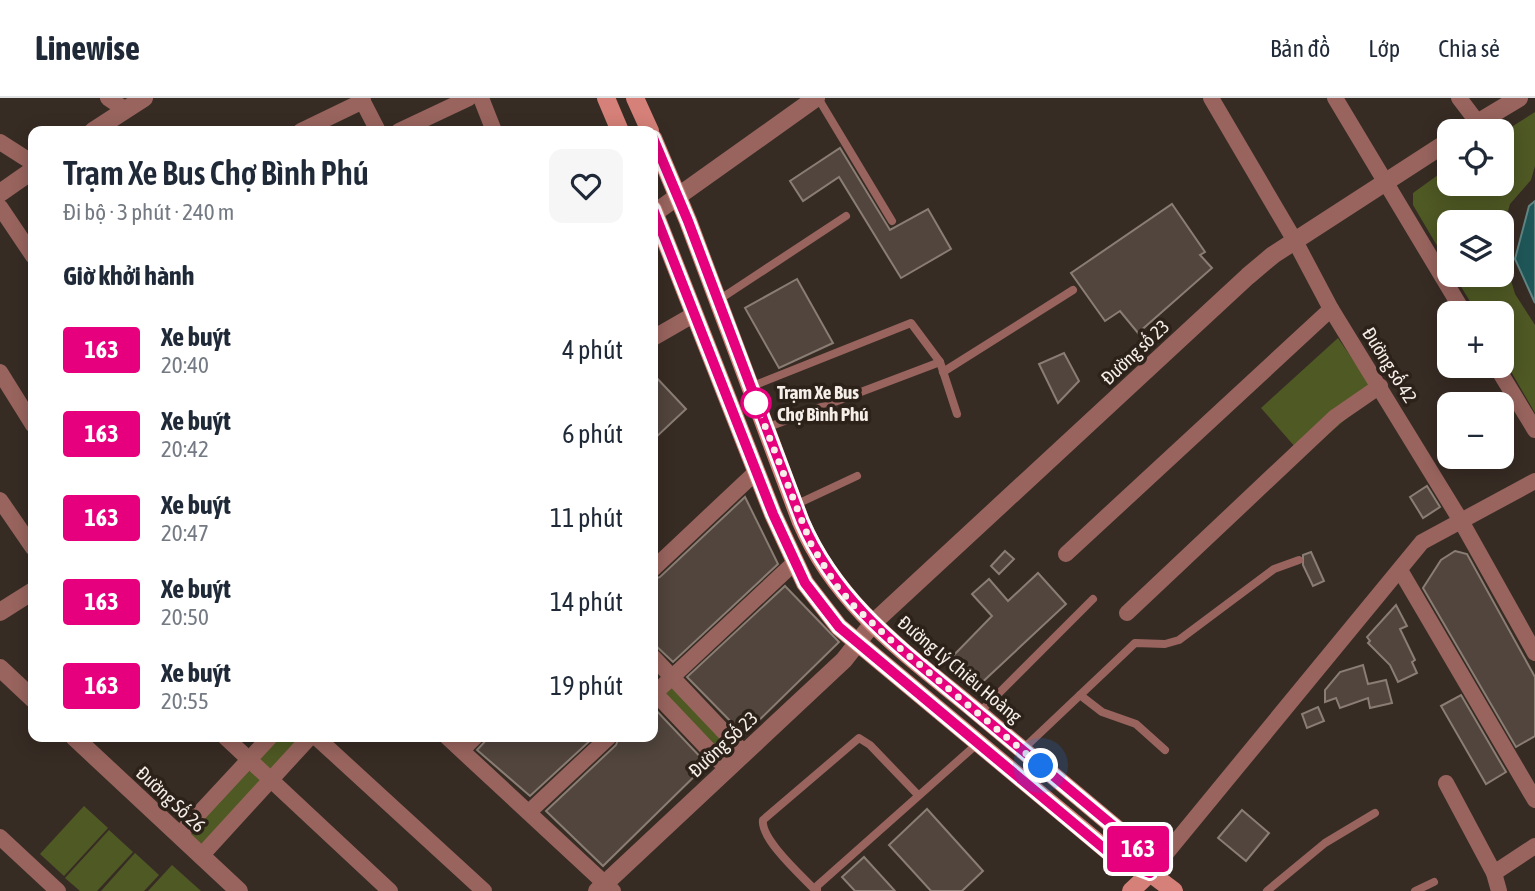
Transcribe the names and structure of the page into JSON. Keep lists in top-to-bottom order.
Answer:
{
  "streets": {
    "main road": ["Đường Lý Chiêu Hoàng"],
    "street": [
      "Đường số 23",
      "Đường số 42",
      "Đường Số 23",
      "Đường Số 26"
    ]
  },
  "crossings": [
    ["Đường số 23", "Đường số 42"],
    ["Đường số 23", "Đường Lý Chiêu Hoàng"],
    ["Đường số 23", "Đường Số 23"],
    ["Đường Lý Chiêu Hoàng", "Đường Số 23"]
  ],
  "places": ["Trạm Xe Bus Chợ Bình Phú"],
  "lines": ["bus line 163"],
  "page": {
    "header": "Linewise",
    "nav": ["Bản đồ", "Lớp", "Chia sẻ"],
    "on_map": "163",
    "map_buttons": ["+", "−"],
    "heading": [
      ["Trạm Xe Bus Chợ Bình Phú", "Đi bộ · 3 phút · 240 m"],
      "Giờ khởi hành"
    ],
    "list": [
      {
        "mark": "163",
        "name": "Xe buýt",
        "note": "20:40",
        "value": "4 phút"
      },
      {
        "mark": "163",
        "name": "Xe buýt",
        "note": "20:42",
        "value": "6 phút"
      },
      {
        "mark": "163",
        "name": "Xe buýt",
        "note": "20:47",
        "value": "11 phút"
      },
      {
        "mark": "163",
        "name": "Xe buýt",
        "note": "20:50",
        "value": "14 phút"
      },
      {
        "mark": "163",
        "name": "Xe buýt",
        "note": "20:55",
        "value": "19 phút"
      }
    ]
  }
}
